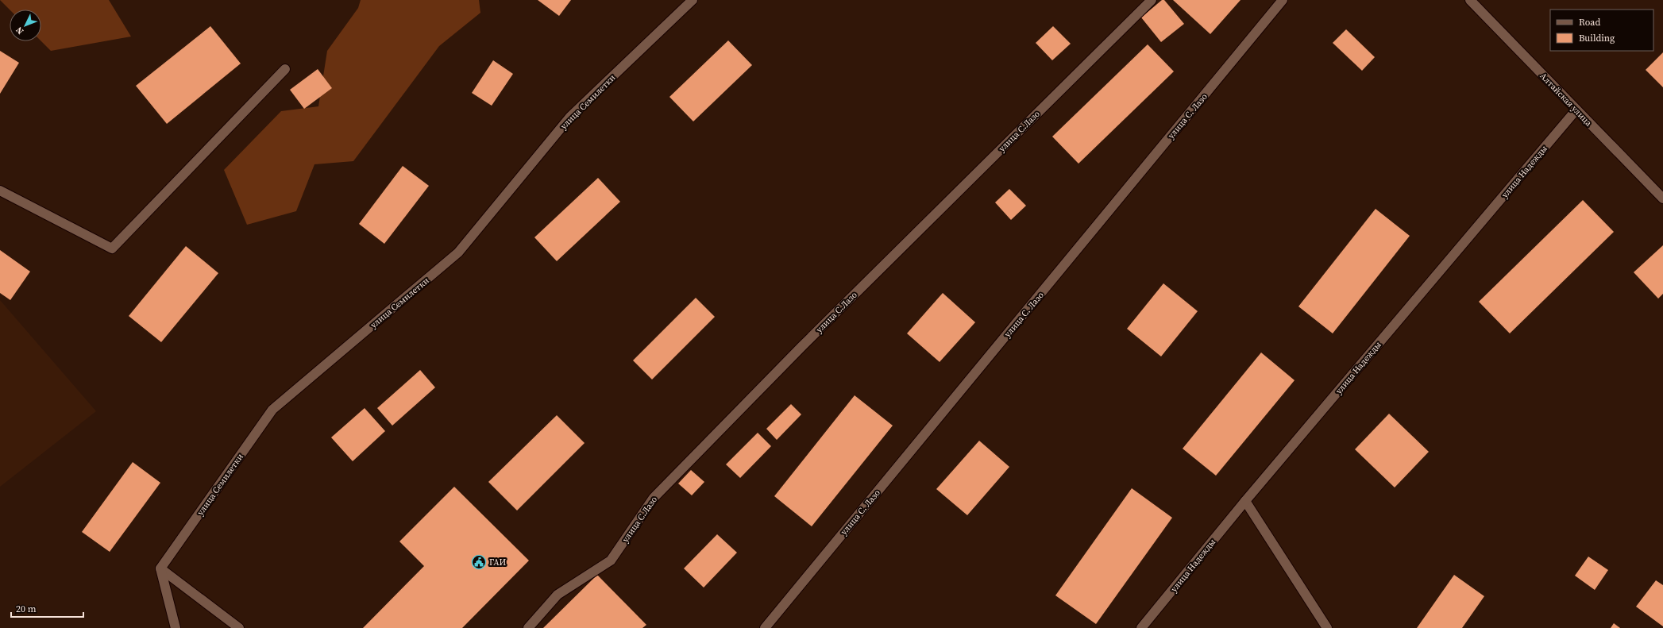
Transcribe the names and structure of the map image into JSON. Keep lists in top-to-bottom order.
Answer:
{
  "streets": {
    "street": [
      "Алтайская улица",
      "улица Семилетки",
      "улица С. Лазо",
      "улица С.Лазо",
      "улица Надежды"
    ]
  },
  "crossings": [
    ["Алтайская улица", "улица Надежды"]
  ],
  "places": {
    "public building": ["ГАИ"]
  },
  "legend": ["Road", "Building"],
  "scale_bar": "20 m",
  "north": "bottom left"
}
